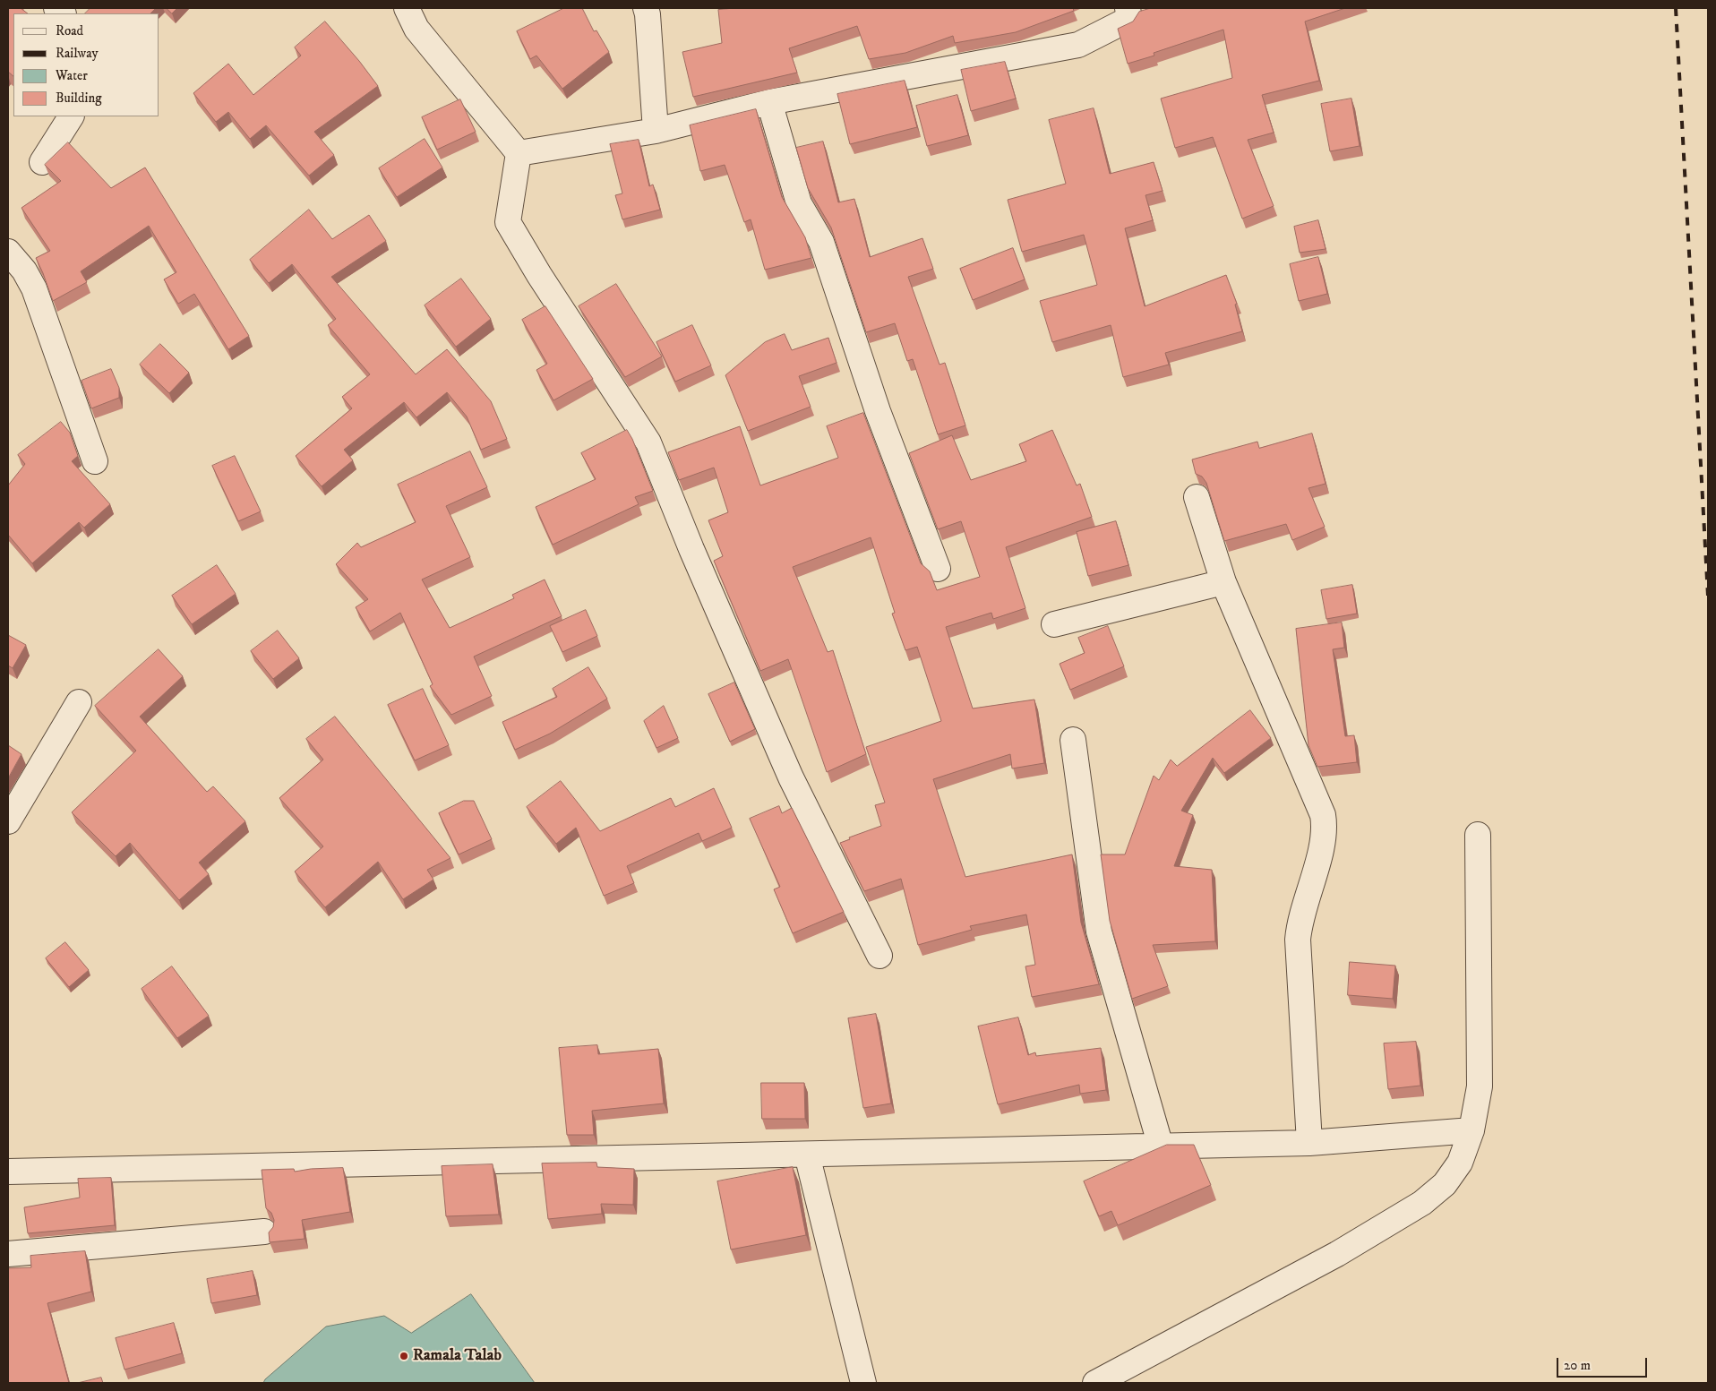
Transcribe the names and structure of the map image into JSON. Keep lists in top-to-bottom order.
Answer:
{
  "places": ["Ramala Talab"],
  "legend": [
    "Road",
    "Railway",
    "Water",
    "Building"
  ],
  "scale_bar": "20 m"
}
